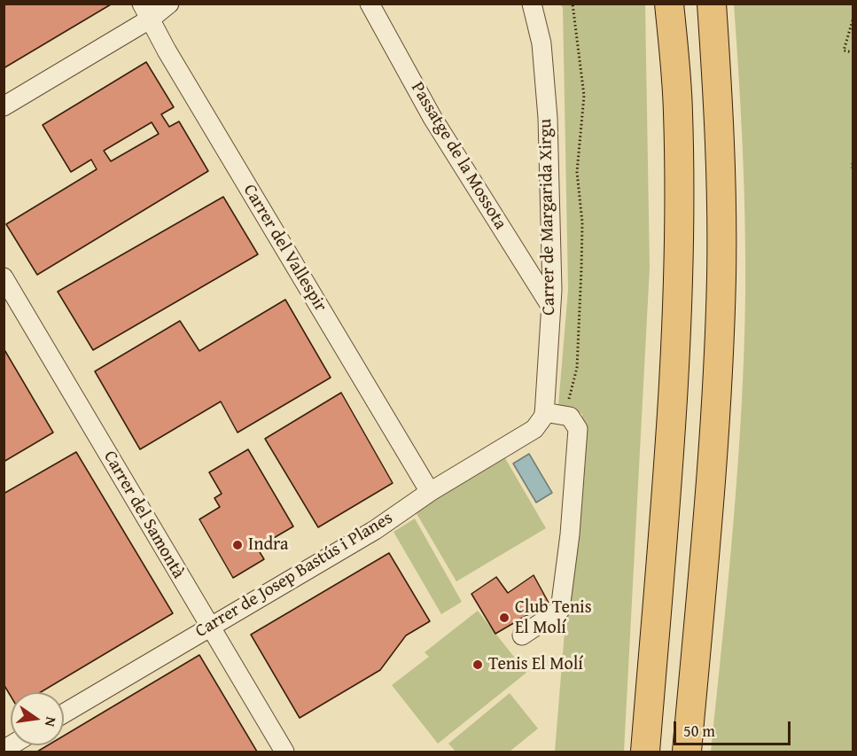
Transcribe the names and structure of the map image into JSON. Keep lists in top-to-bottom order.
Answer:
{
  "streets": {
    "street": [
      "Passatge de la Mossota",
      "Carrer de Margarida Xirgu",
      "Carrer del Vallespir",
      "Carrer del Samontà",
      "Carrer de Josep Bastús i Planes"
    ]
  },
  "crossings": [
    ["Passatge de la Mossota", "Carrer de Margarida Xirgu"],
    ["Carrer de Margarida Xirgu", "Carrer de Josep Bastús i Planes"],
    ["Carrer del Vallespir", "Carrer de Josep Bastús i Planes"],
    ["Carrer del Samontà", "Carrer de Josep Bastús i Planes"]
  ],
  "places": ["Indra", "Club Tenis El Molí", "Tenis El Molí"],
  "scale_bar": "50 m",
  "north": "right"
}
